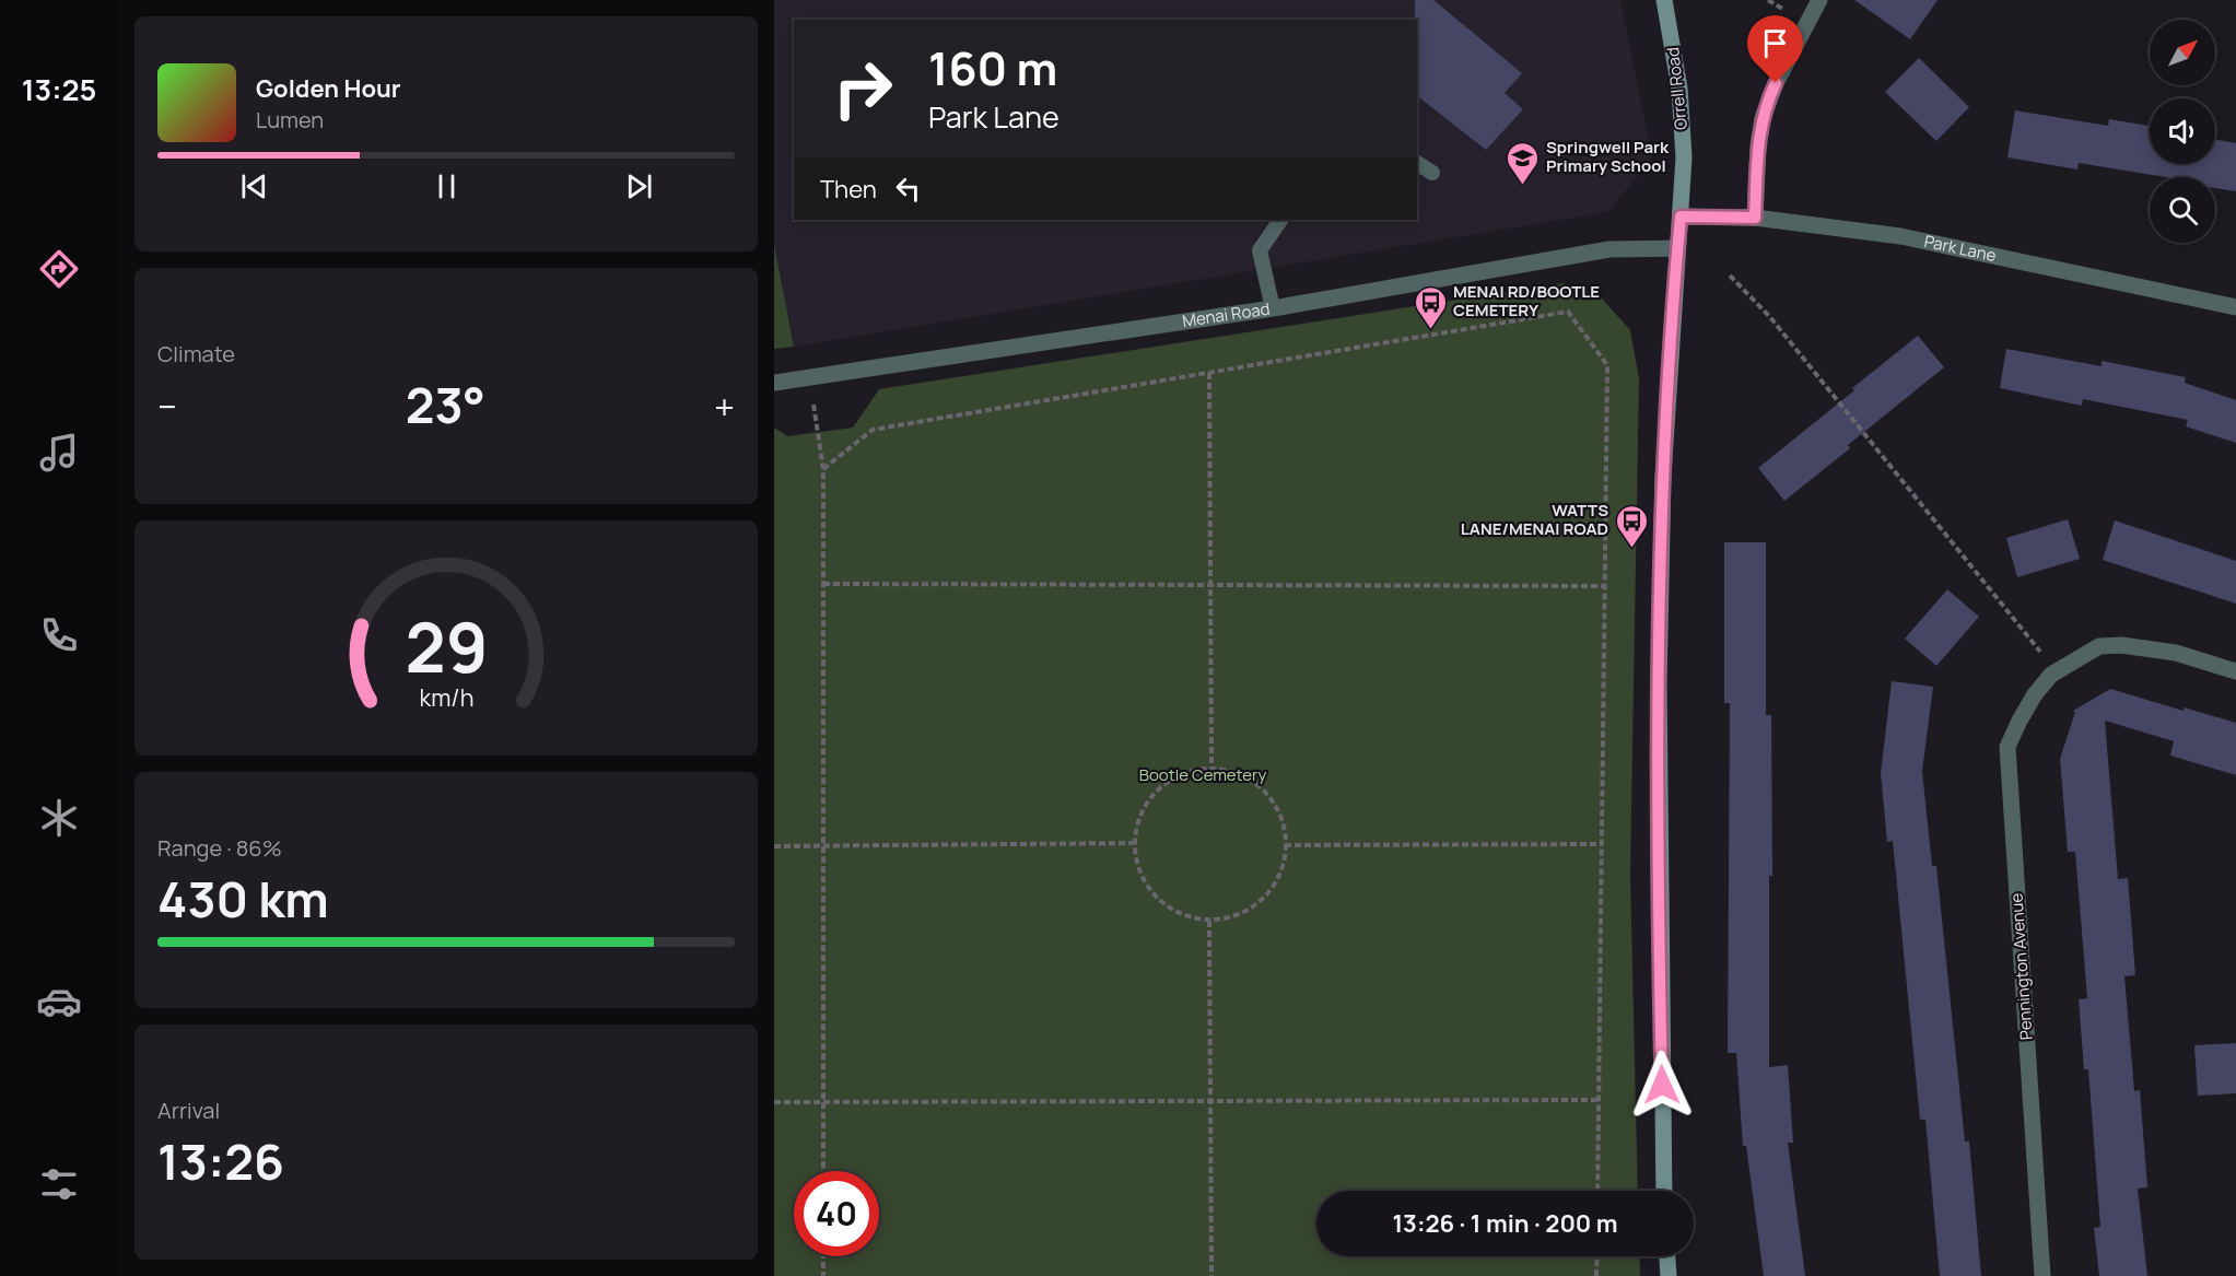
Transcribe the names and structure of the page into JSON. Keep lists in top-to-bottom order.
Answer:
{
  "streets": {
    "street": [
      "Orrell Road",
      "Park Lane",
      "Menai Road",
      "Pennington Avenue"
    ]
  },
  "crossings": [
    ["Orrell Road", "Park Lane"],
    ["Orrell Road", "Menai Road"]
  ],
  "parks": ["Bootle Cemetery"],
  "places": {
    "school or university": ["Springwell Park Primary School"],
    "bus stop": ["MENAI RD/BOOTLE CEMETERY", "WATTS LANE/MENAI ROAD"]
  },
  "north": "top right",
  "page": {
    "tabs": "13:25",
    "turn": ["160 m", "Park Lane"],
    "song": ["Golden Hour", "Lumen"],
    "then": "Then",
    "tile": [
      "Climate",
      ["Range · 86%", "430 km"],
      ["Arrival", "13:26"]
    ],
    "heat": ["−", "23°", "+"],
    "limit": "40",
    "trip": "13:26 · 1 min · 200 m",
    "gauge": ["29", "km/h"]
  }
}
